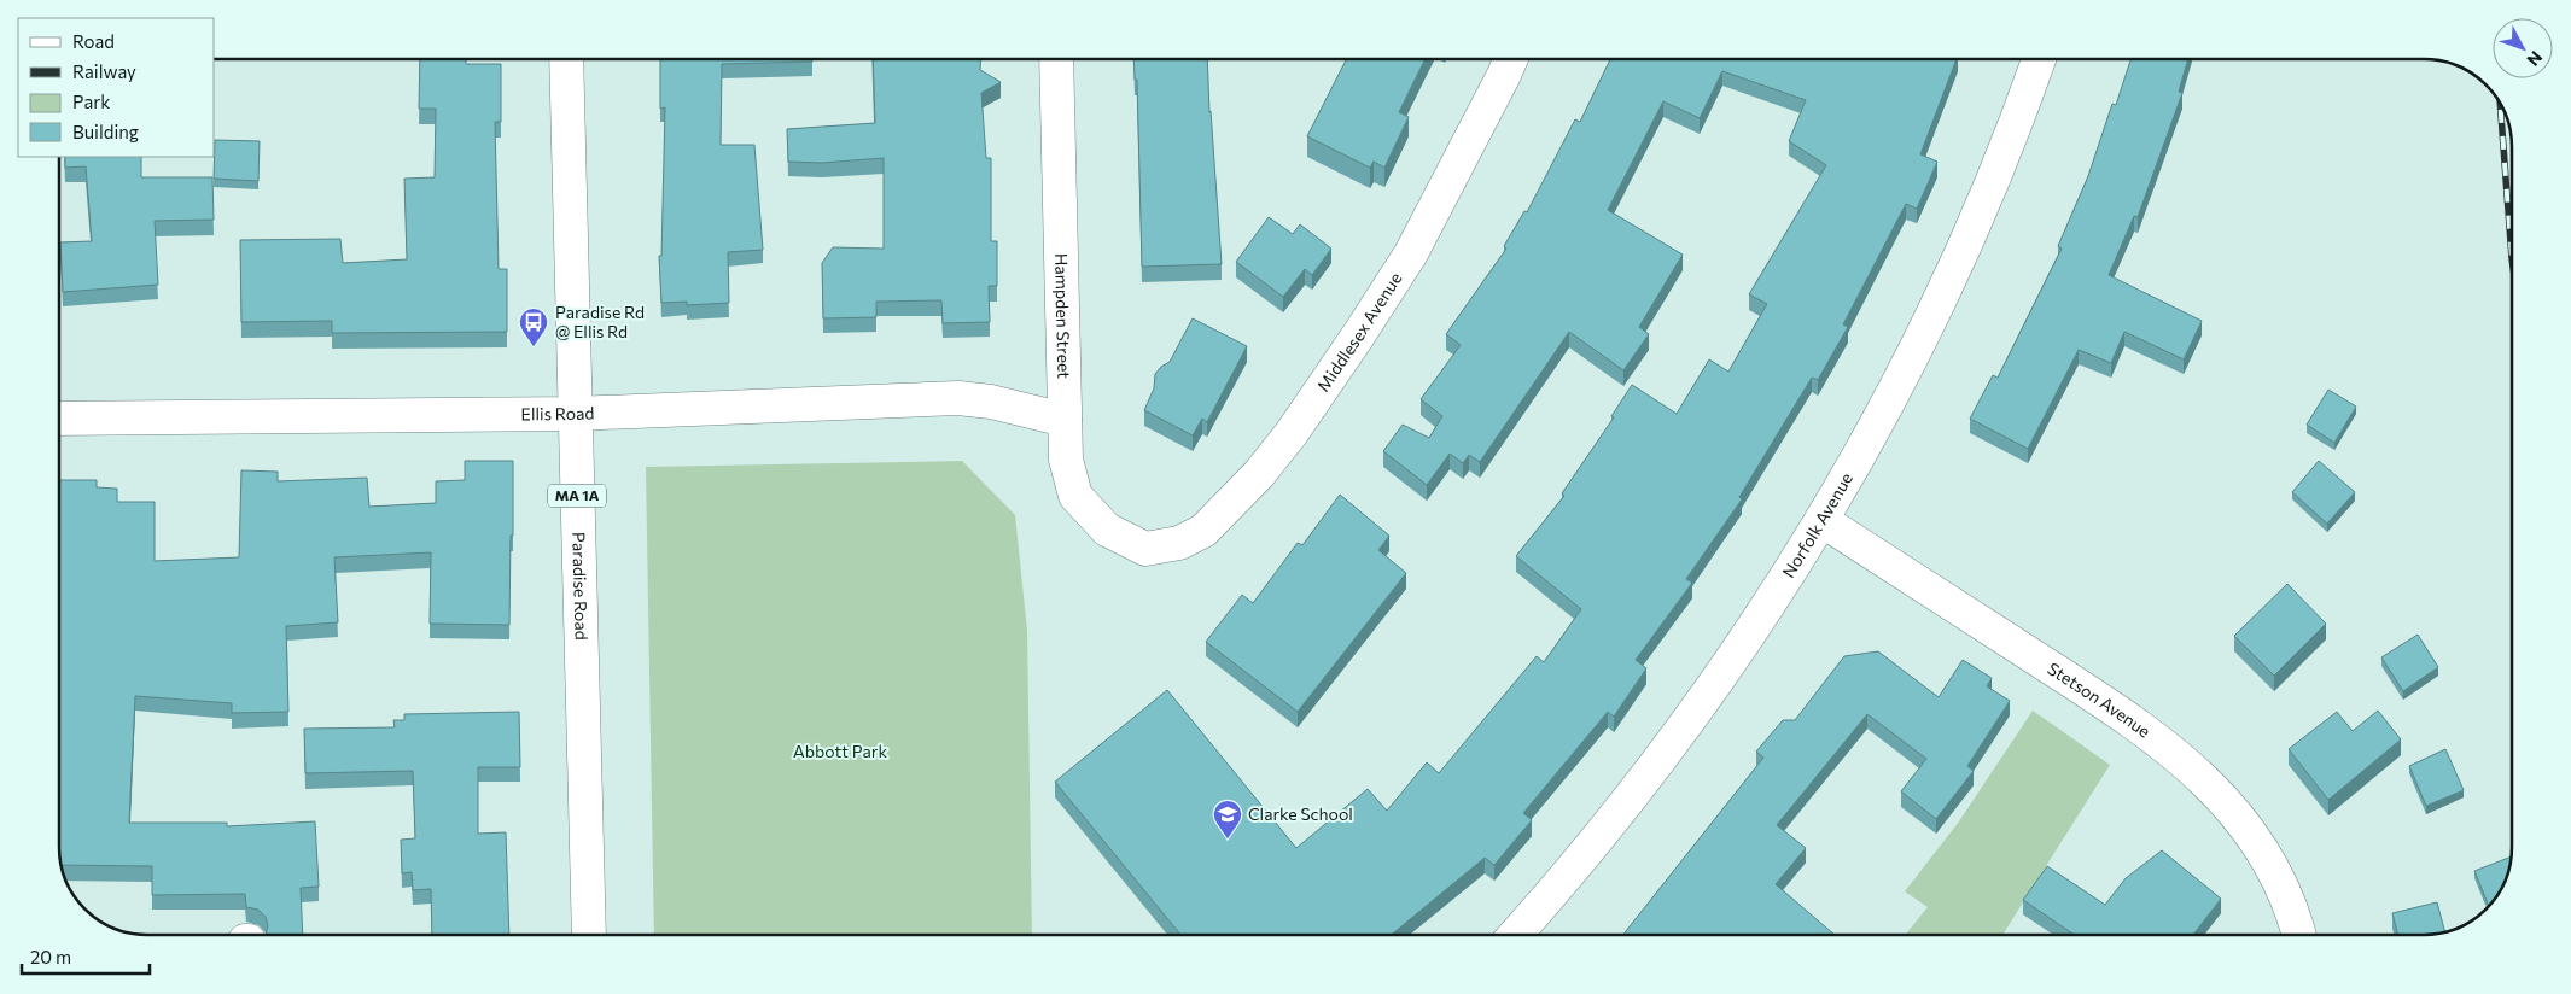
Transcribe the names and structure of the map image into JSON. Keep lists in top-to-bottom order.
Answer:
{
  "streets": {
    "main road": [
      "Hampden Street",
      "Middlesex Avenue",
      "Ellis Road",
      "MA 1A",
      "Norfolk Avenue",
      "Paradise Road",
      "Stetson Avenue"
    ]
  },
  "crossings": [
    ["Hampden Street", "Middlesex Avenue"],
    ["Hampden Street", "Ellis Road"],
    ["Ellis Road", "Paradise Road"],
    ["Norfolk Avenue", "Stetson Avenue"]
  ],
  "parks": ["Abbott Park"],
  "places": {
    "bus stop": ["Paradise Rd @ Ellis Rd"],
    "school or university": ["Clarke School"]
  },
  "legend": [
    "Road",
    "Railway",
    "Park",
    "Building"
  ],
  "scale_bar": "20 m",
  "north": "bottom right"
}
